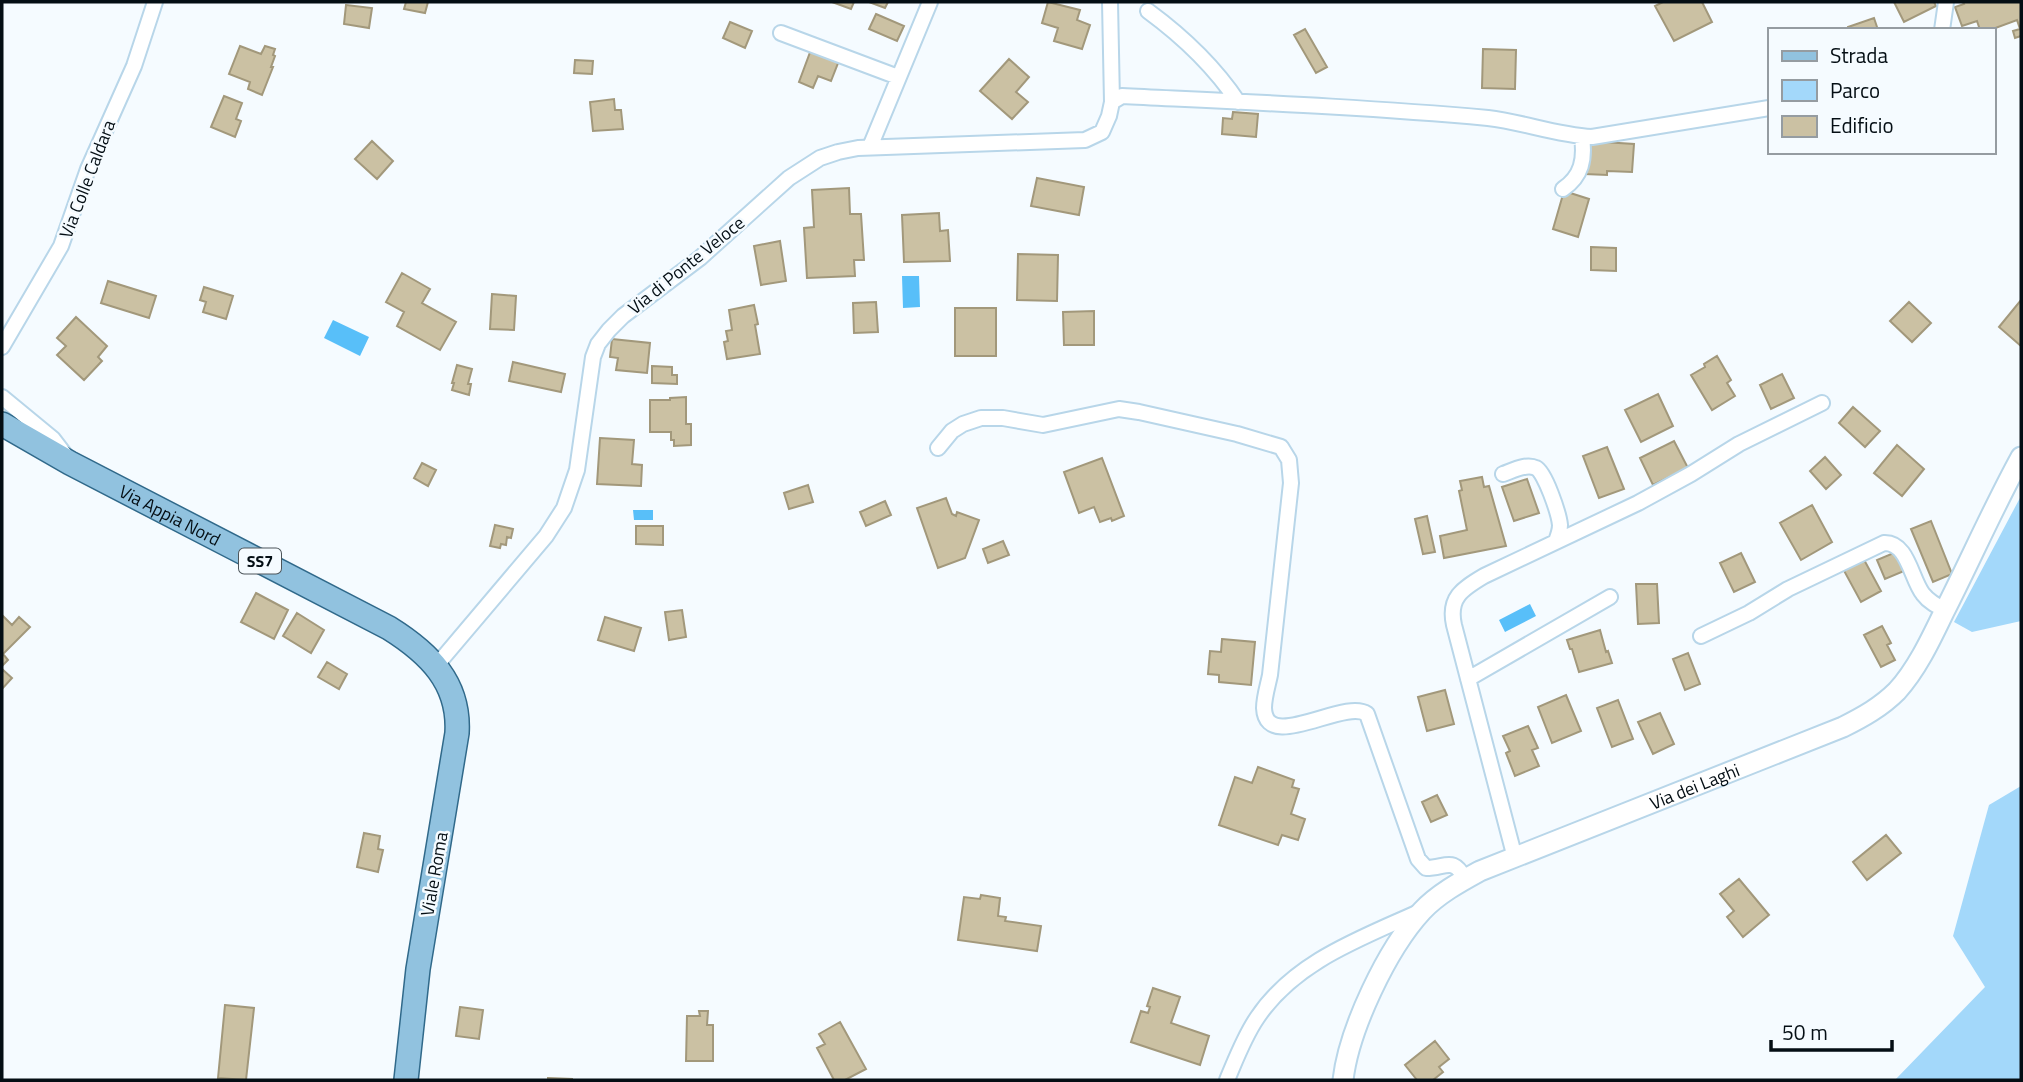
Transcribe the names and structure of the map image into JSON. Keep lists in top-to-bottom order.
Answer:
{
  "streets": {
    "main road": [
      "Via Appia Nord",
      "SS7",
      "Via dei Laghi",
      "Viale Roma"
    ],
    "street": ["Via Colle Caldara", "Via di Ponte Veloce"]
  },
  "crossings": [
    ["Via di Ponte Veloce", "Via Appia Nord"],
    ["Via di Ponte Veloce", "Viale Roma"],
    ["Via Appia Nord", "Viale Roma"]
  ],
  "legend": ["Strada", "Parco", "Edificio"],
  "scale_bar": "50 m"
}
